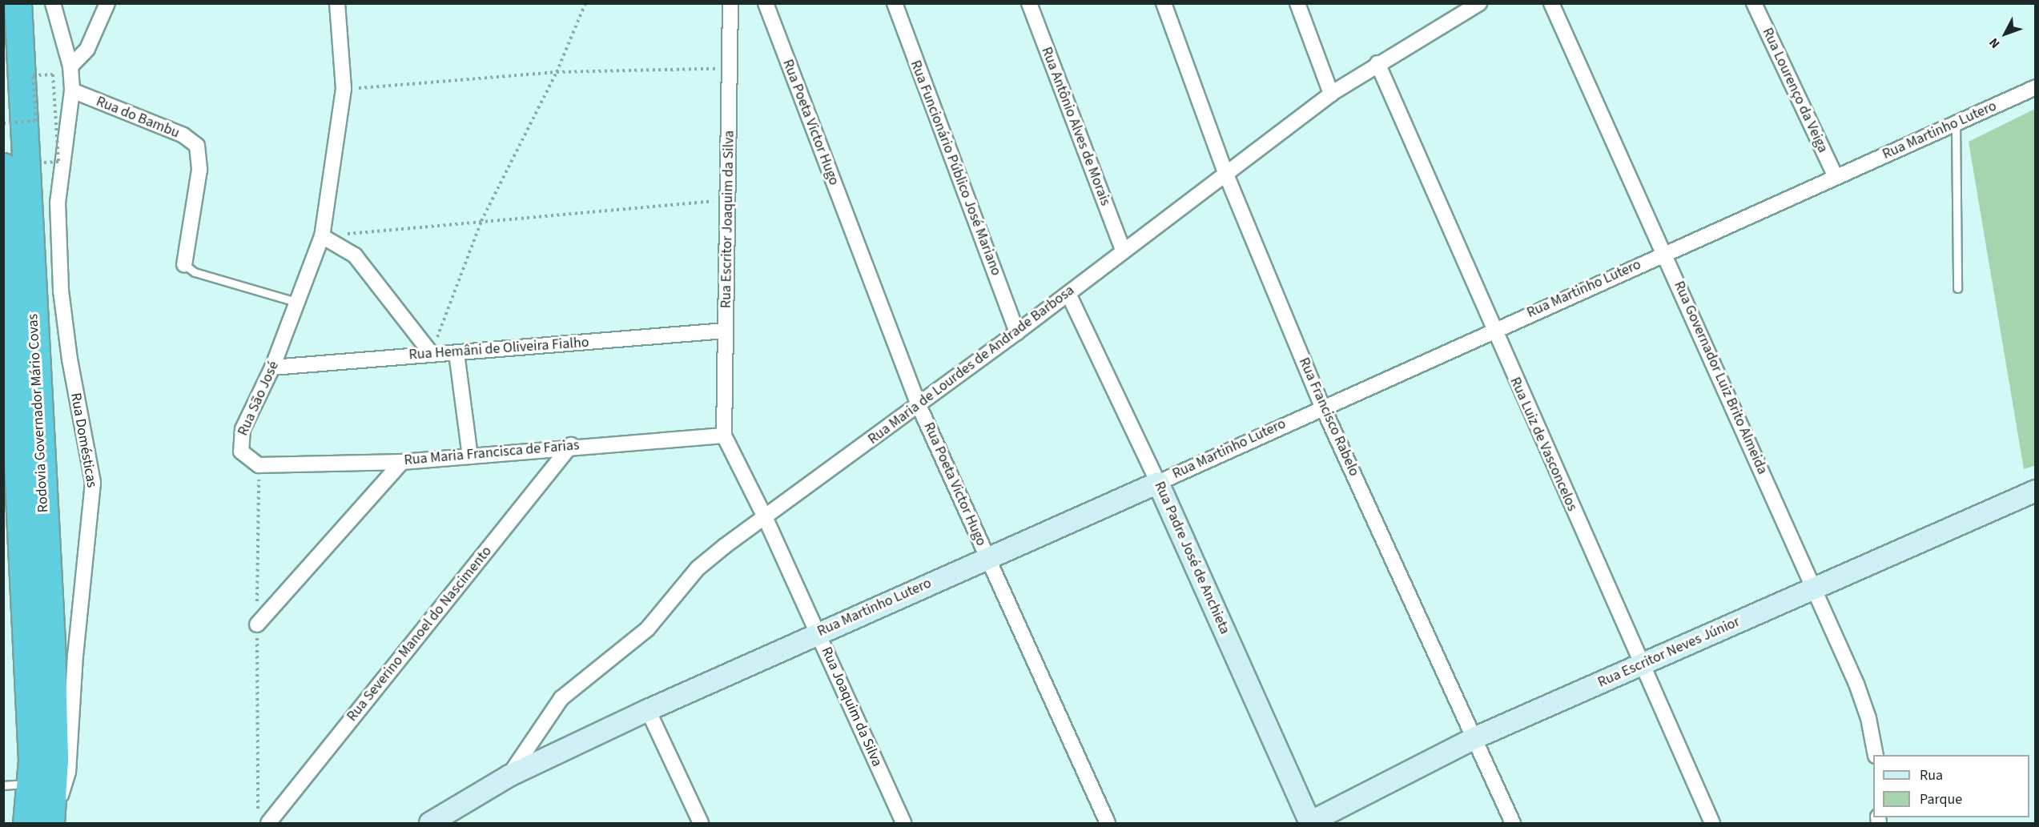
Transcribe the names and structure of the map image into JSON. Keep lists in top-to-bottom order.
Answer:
{
  "streets": {
    "highway": ["Rodovia Governador Mário Covas"],
    "street": [
      "Rua Lourenço da Veiga",
      "Rua do Bambu",
      "Rua Poeta Victor Hugo",
      "Rua Antônio Alves de Morais",
      "Rua Martinho Lutero",
      "Rua Funcionário Público José Mariano",
      "Rua Escritor Joaquim da Silva",
      "Rua Hemâni de Oliveira Fialho",
      "Rua Maria de Lourdes de Andrade Barbosa",
      "Rua Governador Luiz Brito Almeida",
      "Rua São José",
      "Rua Francisco Rabelo",
      "Rua Domésticas",
      "Rua Luiz de Vasconcelos",
      "Rua Maria Francisca de Farias",
      "Rua Padre José de Anchieta",
      "Rua Severino Manoel do Nascimento",
      "Rua Escritor Neves Júnior",
      "Rua Joaquim da Silva"
    ]
  },
  "crossings": [
    ["Rua Lourenço da Veiga", "Rua Martinho Lutero"],
    ["Rua do Bambu", "Rua Domésticas"],
    ["Rua Poeta Victor Hugo", "Rua Martinho Lutero"],
    ["Rua Poeta Victor Hugo", "Rua Maria de Lourdes de Andrade Barbosa"],
    ["Rua Antônio Alves de Morais", "Rua Maria de Lourdes de Andrade Barbosa"],
    ["Rua Martinho Lutero", "Rua Maria de Lourdes de Andrade Barbosa"],
    ["Rua Martinho Lutero", "Rua Governador Luiz Brito Almeida"],
    ["Rua Martinho Lutero", "Rua Francisco Rabelo"],
    ["Rua Martinho Lutero", "Rua Luiz de Vasconcelos"],
    ["Rua Martinho Lutero", "Rua Padre José de Anchieta"],
    ["Rua Martinho Lutero", "Rua Joaquim da Silva"],
    ["Rua Funcionário Público José Mariano", "Rua Maria de Lourdes de Andrade Barbosa"],
    ["Rua Escritor Joaquim da Silva", "Rua Hemâni de Oliveira Fialho"],
    ["Rua Escritor Joaquim da Silva", "Rua Maria Francisca de Farias"],
    ["Rua Escritor Joaquim da Silva", "Rua Joaquim da Silva"],
    ["Rua Hemâni de Oliveira Fialho", "Rua São José"],
    ["Rua Maria de Lourdes de Andrade Barbosa", "Rua Francisco Rabelo"],
    ["Rua Maria de Lourdes de Andrade Barbosa", "Rua Luiz de Vasconcelos"],
    ["Rua Maria de Lourdes de Andrade Barbosa", "Rua Padre José de Anchieta"],
    ["Rua Maria de Lourdes de Andrade Barbosa", "Rua Joaquim da Silva"],
    ["Rua Governador Luiz Brito Almeida", "Rua Escritor Neves Júnior"],
    ["Rua São José", "Rua Maria Francisca de Farias"],
    ["Rodovia Governador Mário Covas", "Rua Domésticas"],
    ["Rua Francisco Rabelo", "Rua Escritor Neves Júnior"],
    ["Rua Luiz de Vasconcelos", "Rua Escritor Neves Júnior"],
    ["Rua Maria Francisca de Farias", "Rua Severino Manoel do Nascimento"],
    ["Rua Maria Francisca de Farias", "Rua Joaquim da Silva"],
    ["Rua Padre José de Anchieta", "Rua Escritor Neves Júnior"]
  ],
  "legend": ["Rua", "Parque"],
  "north": "bottom left"
}
